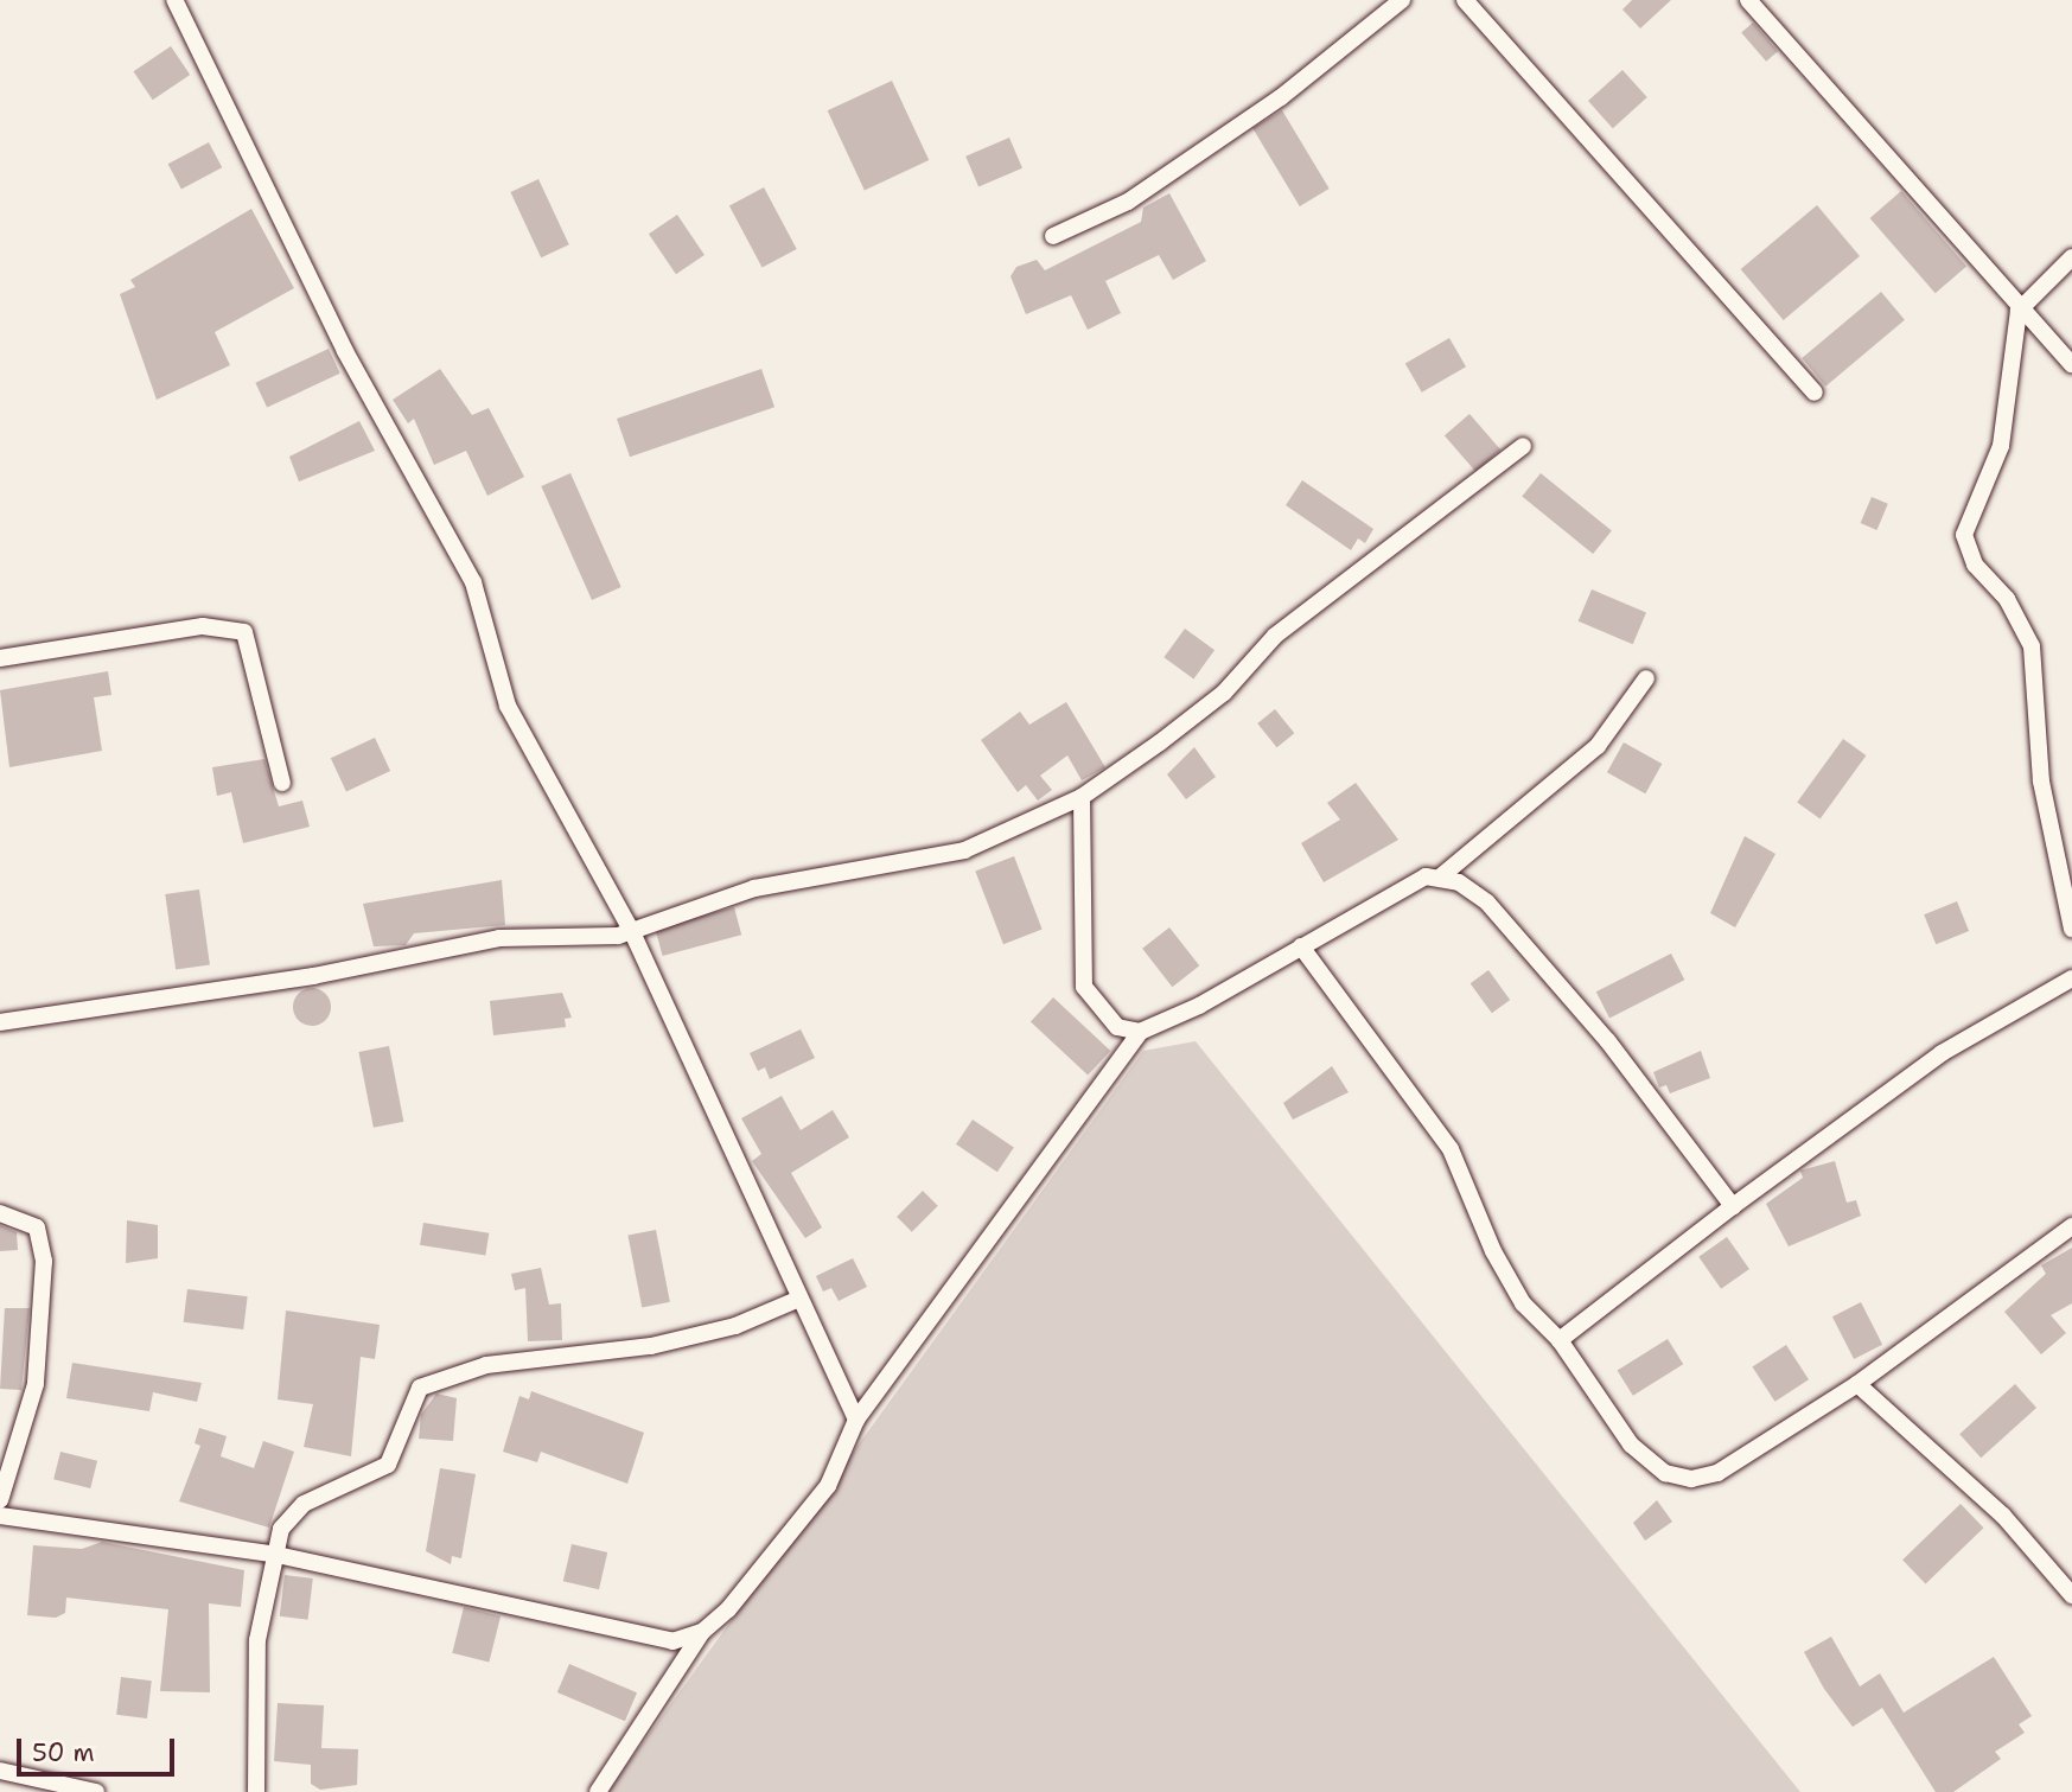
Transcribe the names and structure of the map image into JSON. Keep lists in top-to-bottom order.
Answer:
{
  "scale_bar": "50 m"
}
